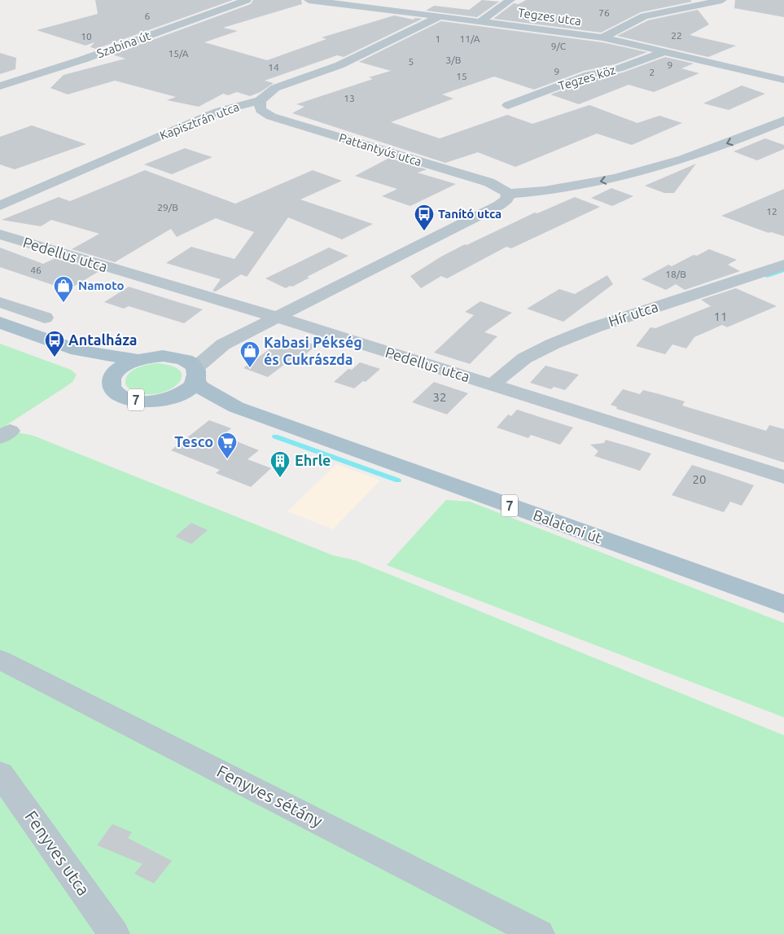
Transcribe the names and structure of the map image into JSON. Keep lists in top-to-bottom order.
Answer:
{
  "streets": {
    "main road": ["7", "Balatoni út"],
    "street": [
      "Tegzes utca",
      "Szabina út",
      "Tegzes köz",
      "Kapisztrán utca",
      "Pattantyús utca",
      "Pedellus utca",
      "Hír utca",
      "Fenyves sétány",
      "Fenyves utca"
    ]
  },
  "crossings": [
    ["Tegzes utca", "Tegzes köz"],
    ["Tegzes utca", "Kapisztrán utca"],
    ["Kapisztrán utca", "Pattantyús utca"],
    ["Pedellus utca", "Hír utca"]
  ],
  "places": {
    "bus stop": ["Tanító utca", "Antalháza"],
    "shop": ["Namoto", "Kabasi Pékség és Cukrászda"],
    "supermarket": ["Tesco"],
    "building": ["Ehrle"]
  },
  "house_numbers": [
    "76",
    "6",
    "22",
    "10",
    "1",
    "11/A",
    "9/C",
    "15/A",
    "3/B",
    "5",
    "9",
    "14",
    "9",
    "2",
    "15",
    "13",
    "29/B",
    "12",
    "46",
    "18/B",
    "11",
    "32",
    "20"
  ]
}
